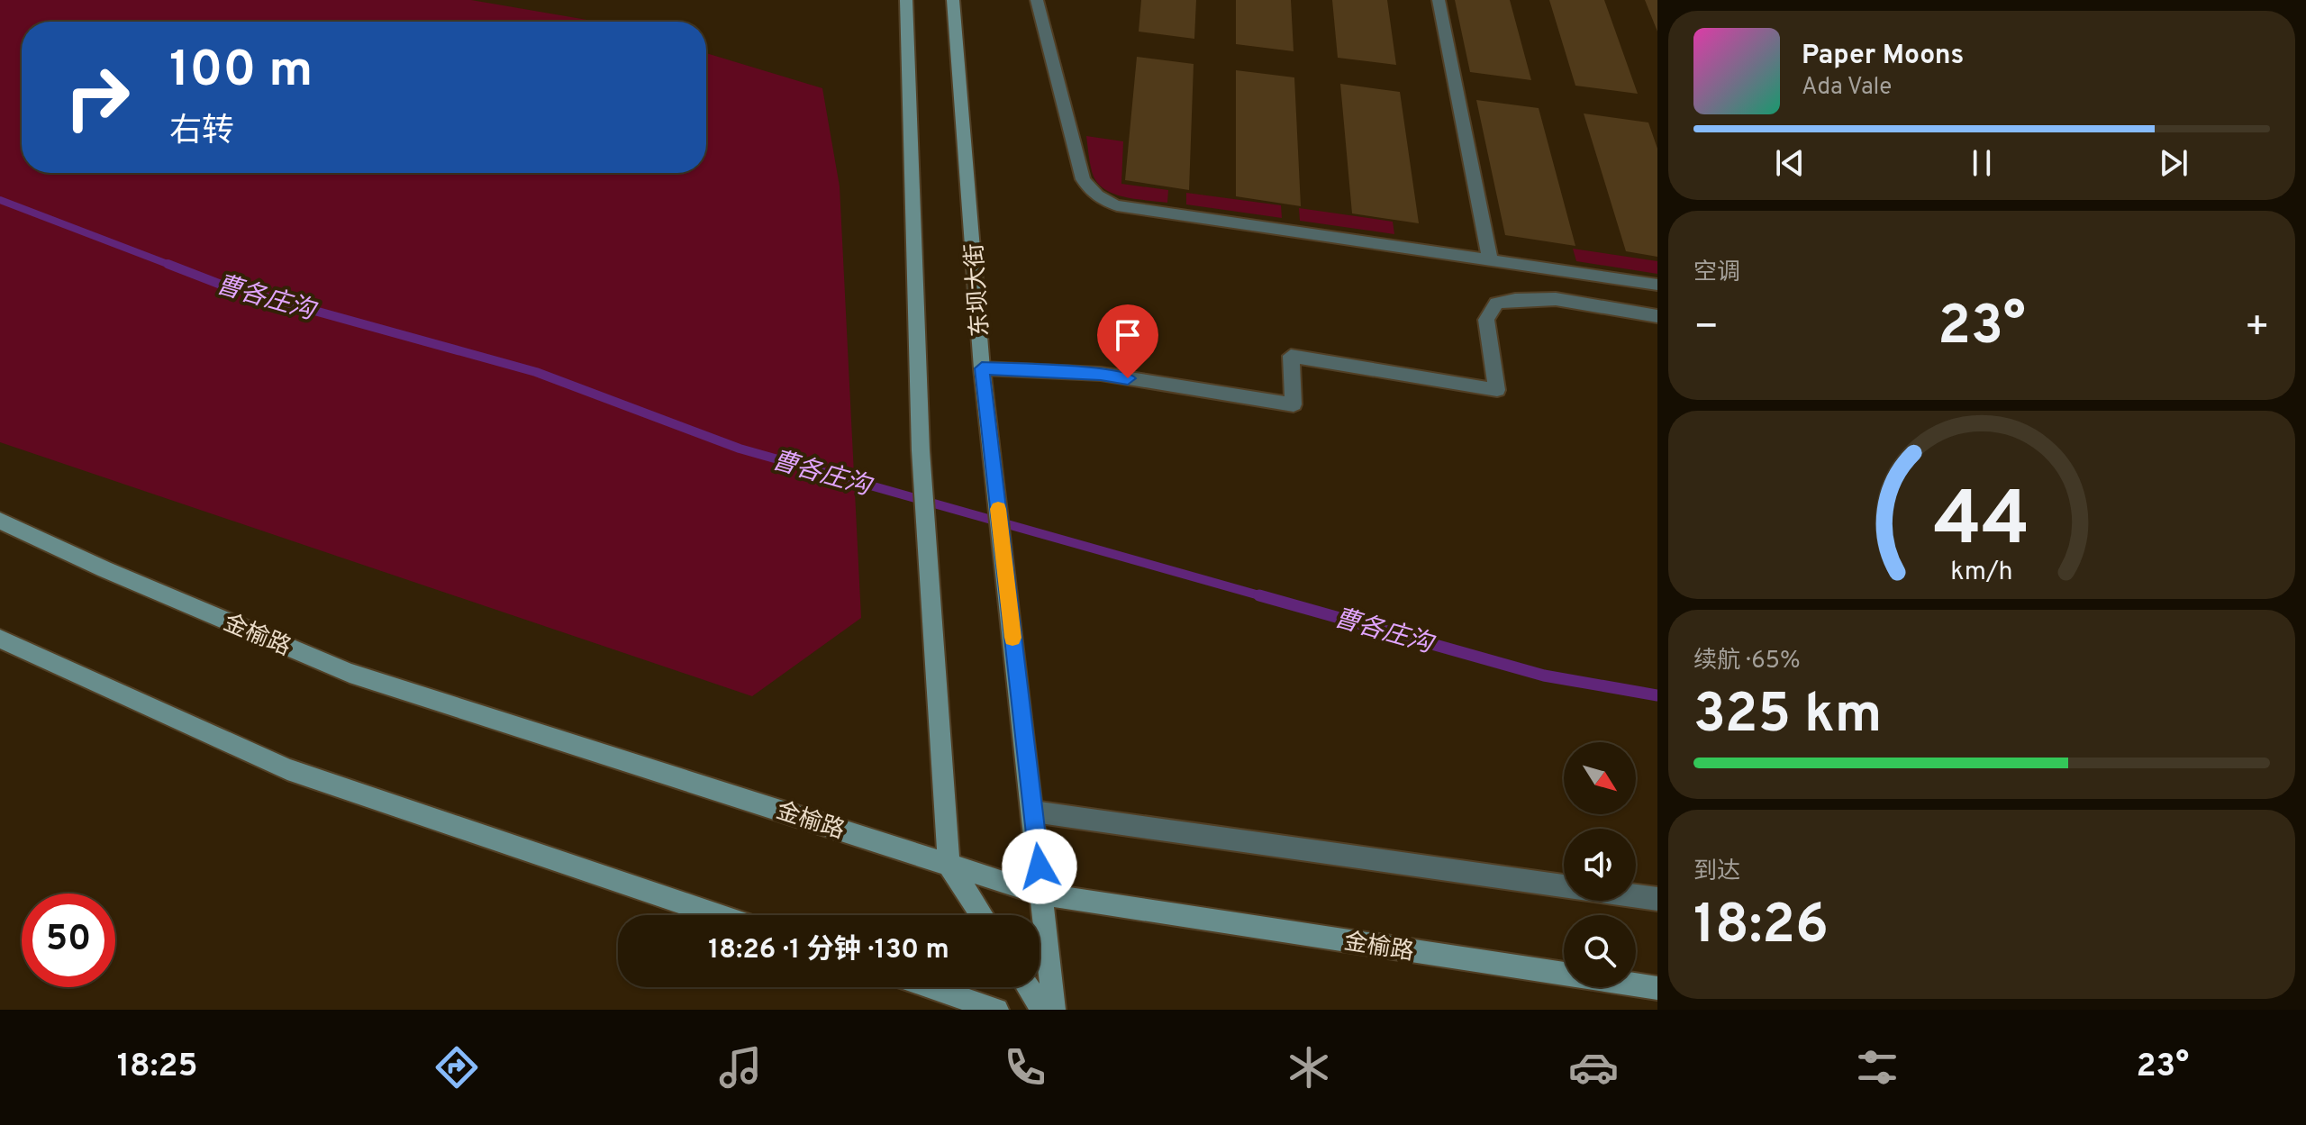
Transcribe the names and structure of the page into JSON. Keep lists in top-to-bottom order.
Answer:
{
  "streets": {
    "main road": ["东坝大街", "金榆路"]
  },
  "crossings": [
    ["东坝大街", "金榆路"]
  ],
  "water": ["曹各庄沟"],
  "north": "bottom right",
  "page": {
    "turn": ["100 m", "右转"],
    "song": ["Paper Moons", "Ada Vale"],
    "tile": [
      "空调",
      ["续航 · 65%", "325 km"],
      ["到达", "18:26"]
    ],
    "heat": ["−", "23°", "+"],
    "limit": "50",
    "trip": "18:26 · 1 分钟 · 130 m",
    "tabs": ["18:25", "23°"],
    "gauge": ["44", "km/h"]
  }
}
